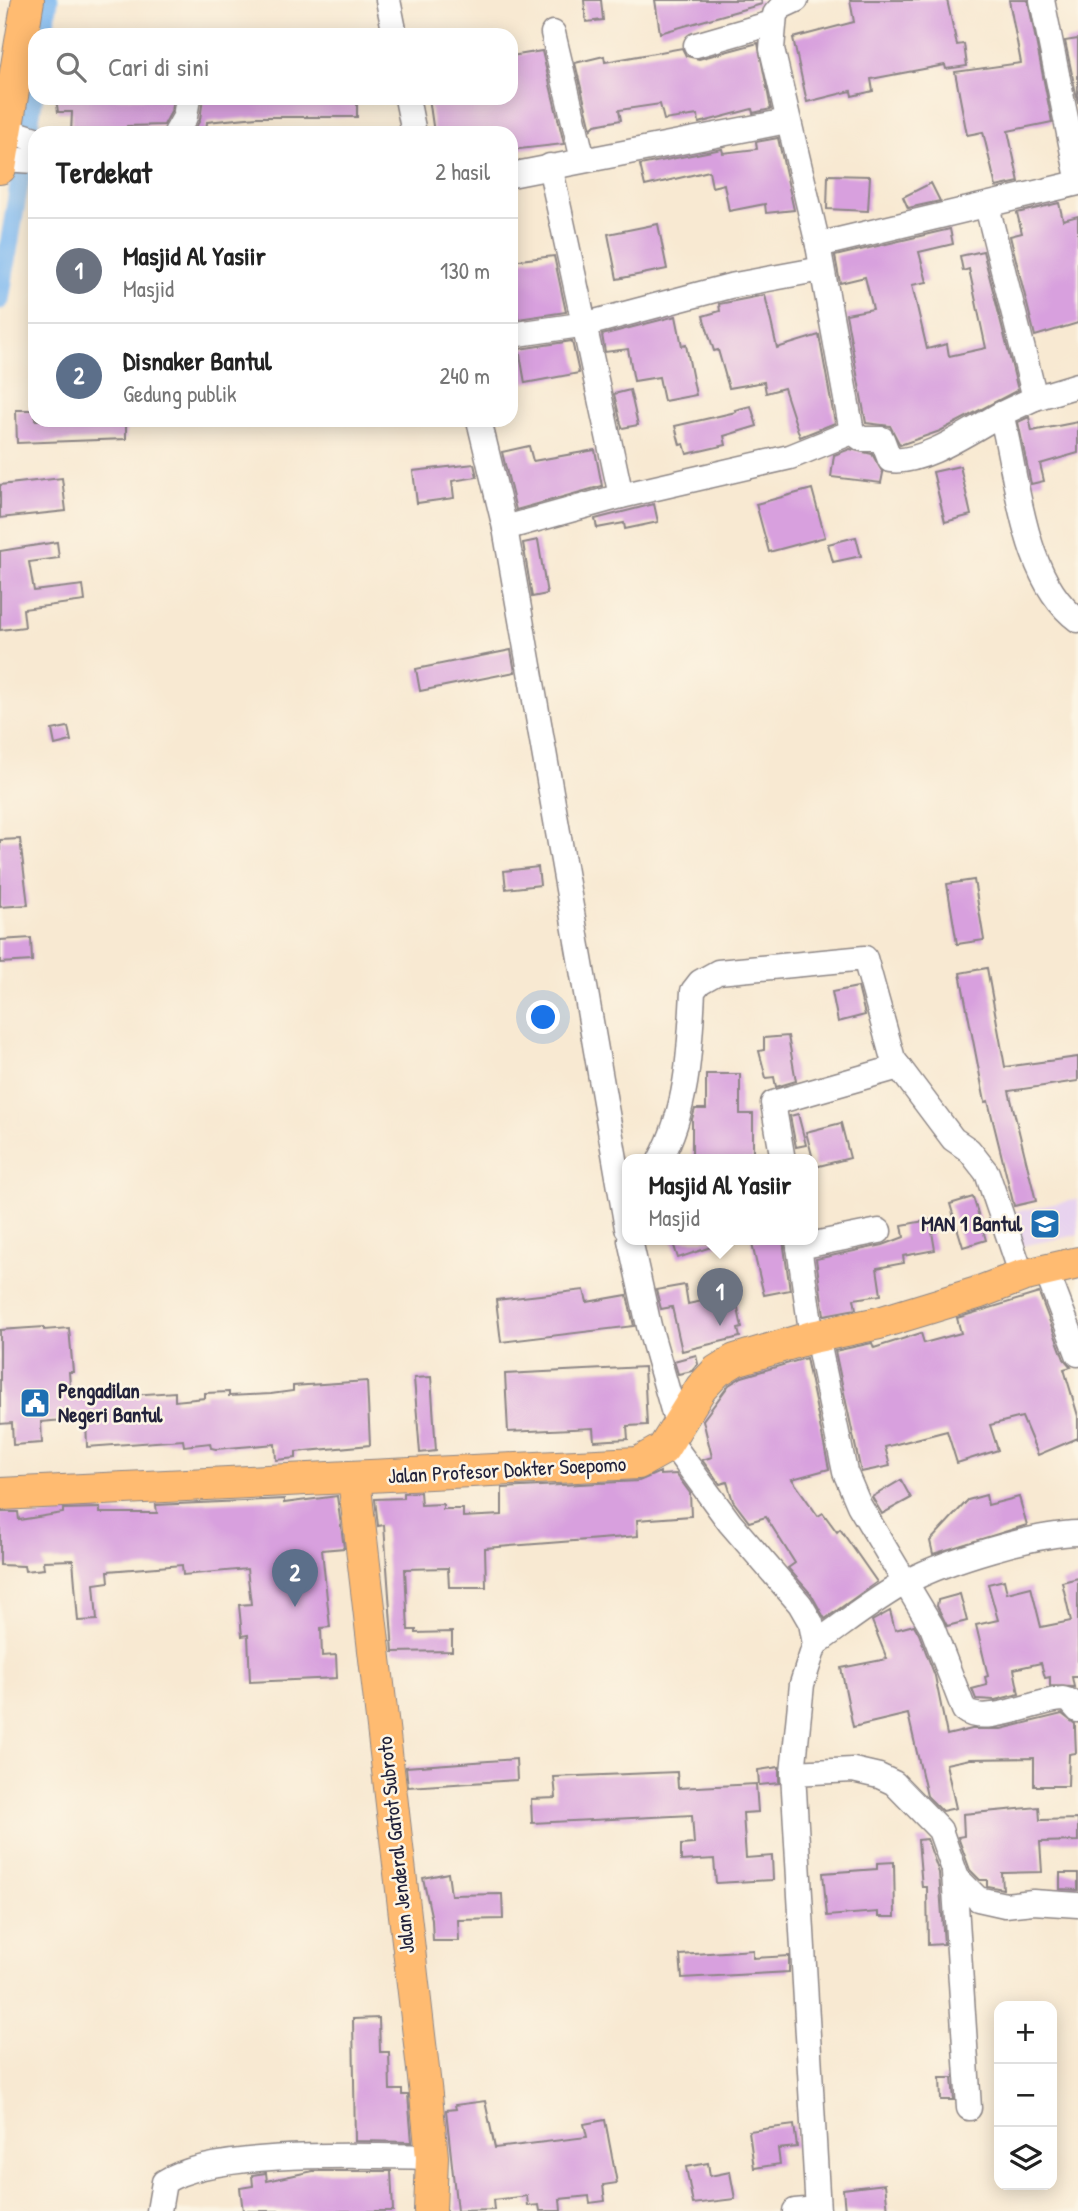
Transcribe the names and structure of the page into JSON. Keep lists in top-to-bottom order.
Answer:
{
  "streets": {
    "main road": ["Jalan Profesor Dokter Soepomo", "Jalan Jenderal Gatot Subroto"]
  },
  "crossings": [
    ["Jalan Profesor Dokter Soepomo", "Jalan Jenderal Gatot Subroto"]
  ],
  "places": {
    "school or university": ["MAN 1 Bantul"],
    "public building": ["Pengadilan Negeri Bantul"]
  },
  "page": {
    "search": "Cari di sini",
    "heading": ["Terdekat", "2 hasil"],
    "list": [
      {
        "mark": "1",
        "name": "Masjid Al Yasiir",
        "note": "Masjid",
        "value": "130 m"
      },
      {
        "mark": "2",
        "name": "Disnaker Bantul",
        "note": "Gedung publik",
        "value": "240 m"
      }
    ],
    "popup": ["Masjid Al Yasiir", "Masjid"],
    "pins": ["1", "2"],
    "map_buttons": ["+", "−"]
  }
}
